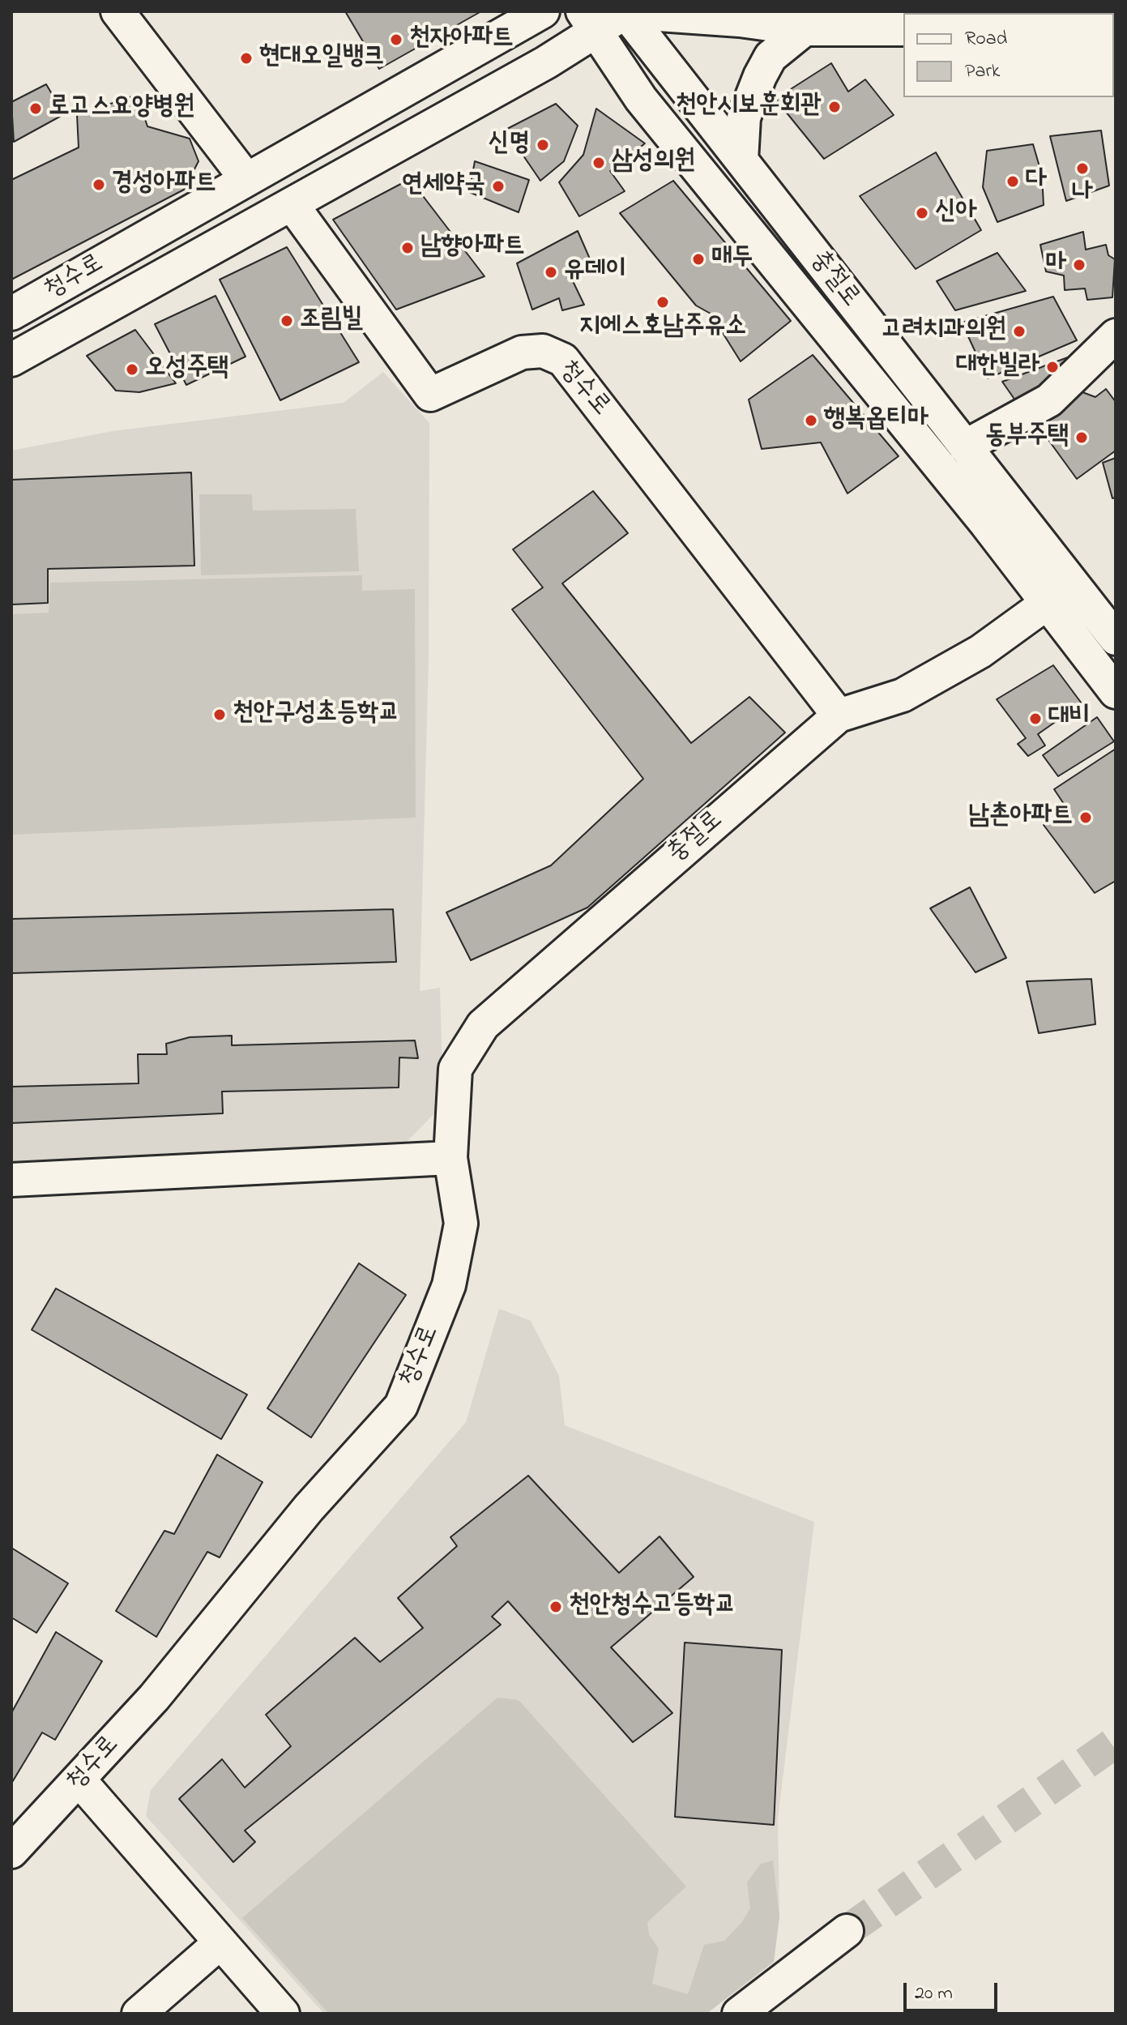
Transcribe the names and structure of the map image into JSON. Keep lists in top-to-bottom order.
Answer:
{
  "streets": {
    "street": ["청수로", "충절로"]
  },
  "crossings": [
    ["청수로", "충절로"]
  ],
  "places": [
    "천자아파트",
    "현대오일뱅크",
    "천안시보훈회관",
    "로고스요양병원",
    "신명",
    "삼성의원",
    "나",
    "다",
    "경성아파트",
    "연세약국",
    "신아",
    "남향아파트",
    "매두",
    "마",
    "유데이",
    "지에스호남주유소",
    "조림빌",
    "고려치과의원",
    "대한빌라",
    "오성주택",
    "행복옵티마",
    "동부주택",
    "천안구성초등학교",
    "대비",
    "남촌아파트",
    "천안청수고등학교"
  ],
  "legend": ["Road", "Park"],
  "scale_bar": "20 m"
}
